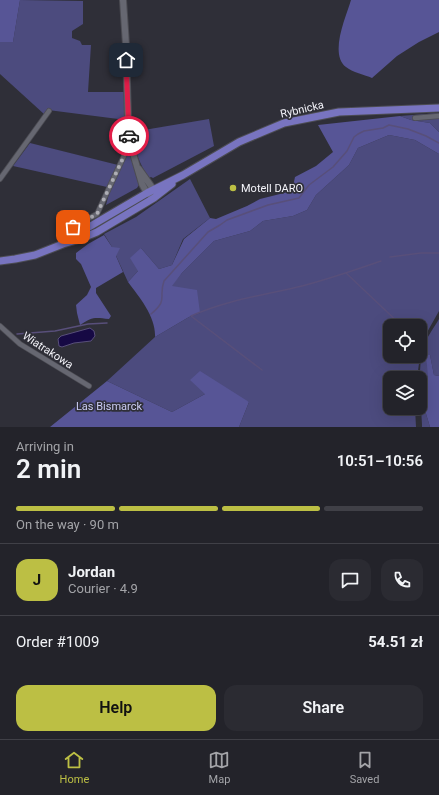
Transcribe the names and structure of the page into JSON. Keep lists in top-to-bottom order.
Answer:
{
  "streets": {
    "main road": ["Rybnicka"],
    "street": ["Wiatrakowa"]
  },
  "parks": ["Las Bismarck"],
  "places": ["Motell DARO"],
  "page": {
    "heading": ["2 min", "Arriving in", "10:51–10:56"],
    "panel": [
      "Jordan",
      "Courier · 4.9",
      "Order #1009",
      "54.51 zł"
    ],
    "bar": "On the way · 90 m",
    "round": "J",
    "buttons": ["Help", "Share"],
    "tabs": ["Home", "Map", "Saved"]
  }
}
